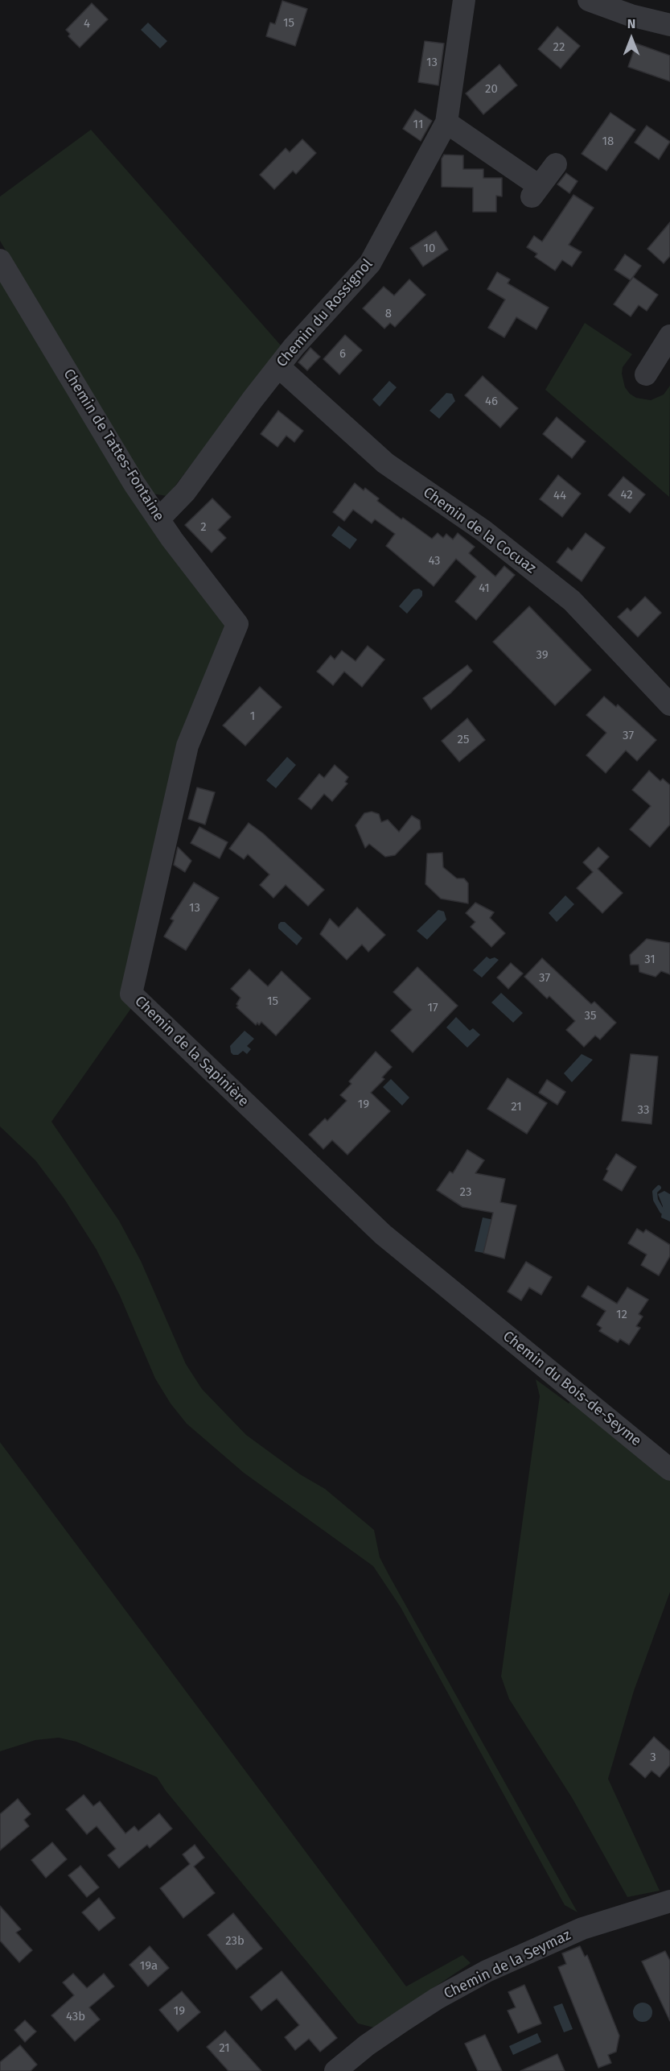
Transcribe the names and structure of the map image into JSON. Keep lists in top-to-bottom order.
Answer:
{
  "streets": {
    "street": [
      "Chemin du Rossignol",
      "Chemin de Tattes-Fontaine",
      "Chemin de la Cocuaz",
      "Chemin de la Sapinière",
      "Chemin du Bois-de-Seyme",
      "Chemin de la Seymaz"
    ]
  },
  "crossings": [
    ["Chemin du Rossignol", "Chemin de Tattes-Fontaine"],
    ["Chemin du Rossignol", "Chemin de la Cocuaz"],
    ["Chemin de Tattes-Fontaine", "Chemin de la Sapinière"],
    ["Chemin de la Sapinière", "Chemin du Bois-de-Seyme"]
  ],
  "house_numbers": [
    "15",
    "4",
    "22",
    "13",
    "20",
    "11",
    "18",
    "10",
    "8",
    "6",
    "46",
    "42",
    "44",
    "2",
    "43",
    "41",
    "39",
    "1",
    "37",
    "25",
    "13",
    "31",
    "37",
    "15",
    "17",
    "35",
    "19",
    "21",
    "33",
    "23",
    "12",
    "3",
    "23b",
    "19a",
    "19",
    "43b",
    "21"
  ],
  "north": "top"
}
